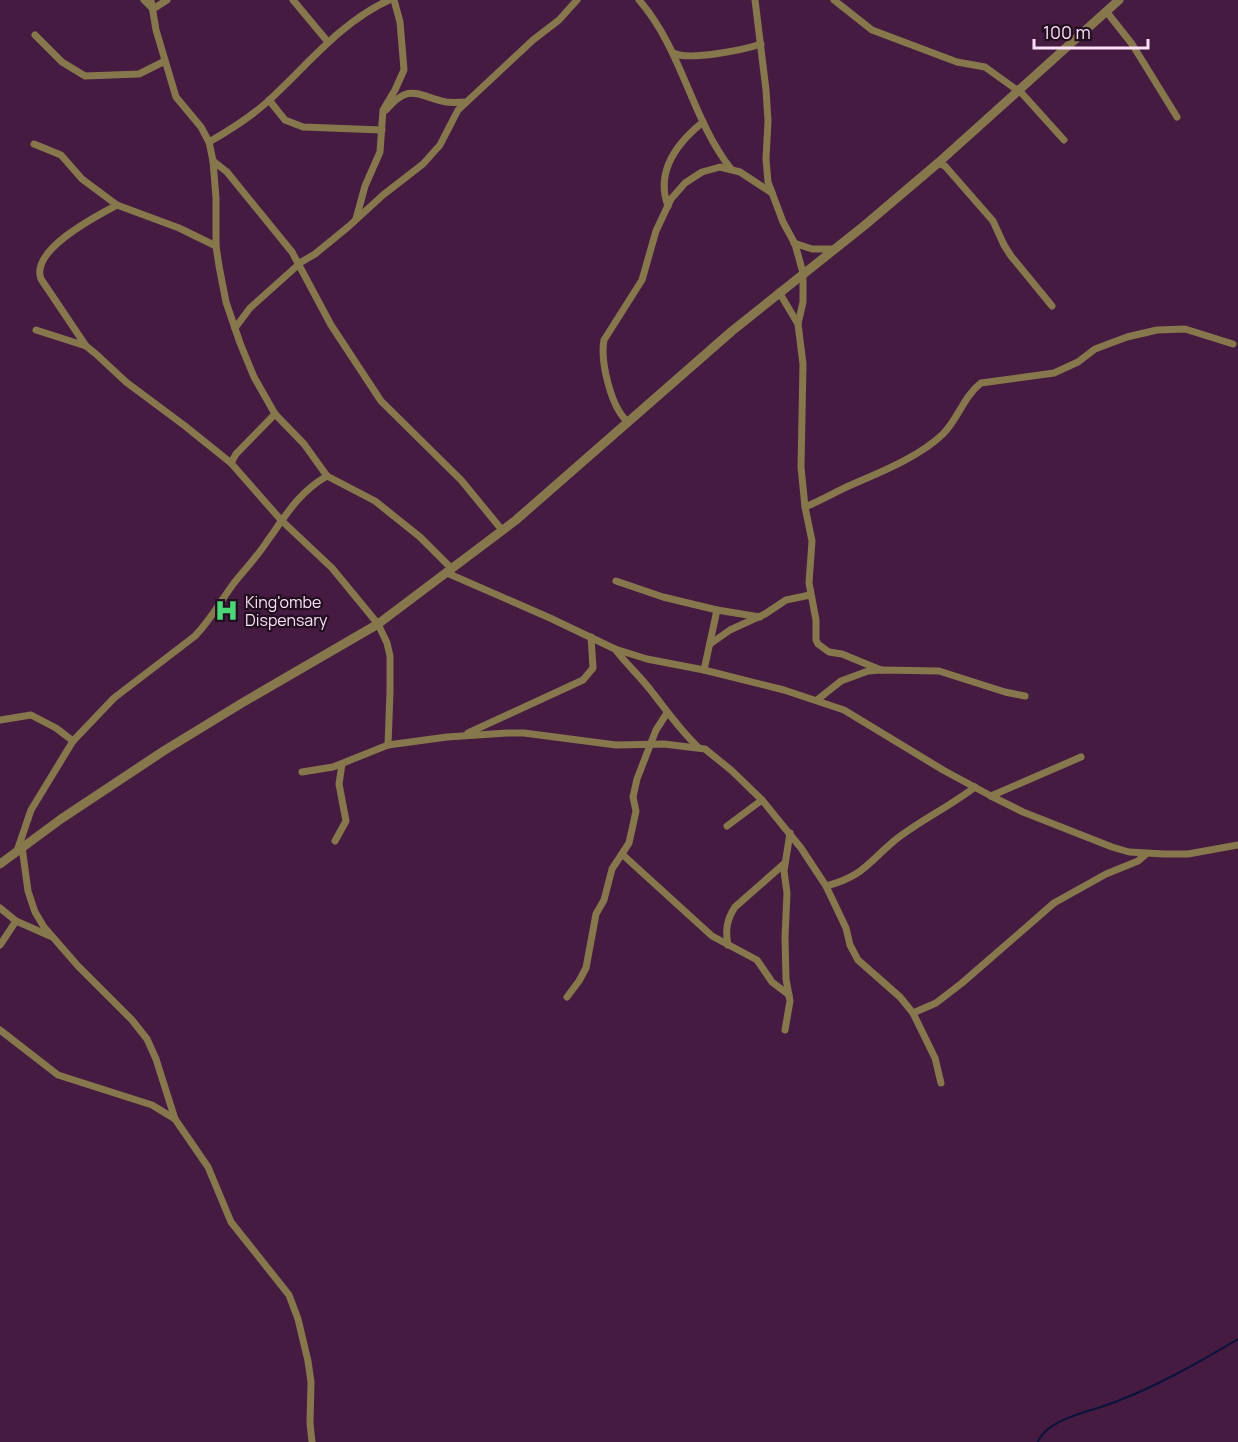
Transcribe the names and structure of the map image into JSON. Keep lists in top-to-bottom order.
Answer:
{
  "places": {
    "hospital": ["King'ombe Dispensary"]
  },
  "scale_bar": "100 m"
}
